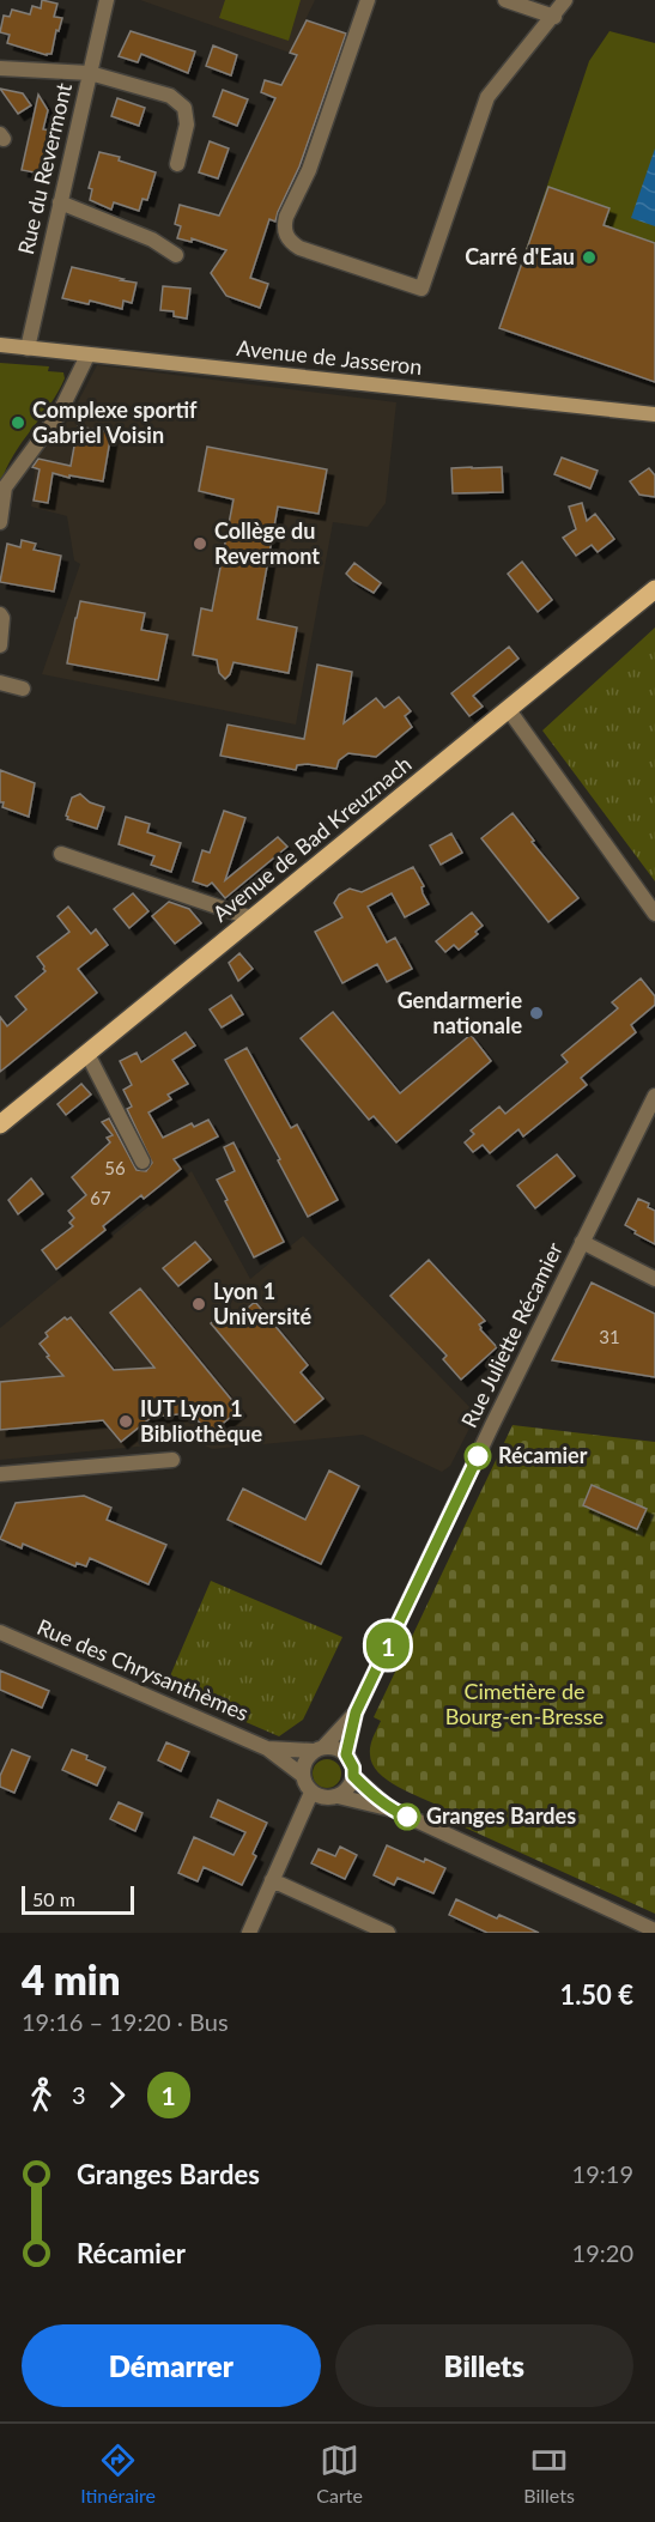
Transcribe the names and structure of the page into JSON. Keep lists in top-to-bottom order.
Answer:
{
  "streets": {
    "main road": ["Avenue de Jasseron", "Avenue de Bad Kreuznach"],
    "street": ["Rue du Revermont", "Rue Juliette Récamier", "Rue des Chrysanthèmes"]
  },
  "crossings": [
    ["Rue du Revermont", "Avenue de Jasseron"],
    ["Rue Juliette Récamier", "Rue des Chrysanthèmes"]
  ],
  "parks": ["Cimetière de Bourg-en-Bresse"],
  "places": [
    "Carré d'Eau",
    "Complexe sportif Gabriel Voisin",
    "Collège du Revermont",
    "Gendarmerie nationale",
    "Lyon 1 Université",
    "IUT Lyon 1 Bibliothèque",
    "Récamier",
    "Granges Bardes"
  ],
  "lines": ["bus line 1"],
  "house_numbers": ["56", "67", "31"],
  "scale_bar": "50 m",
  "page": {
    "on_map": "1",
    "scale": "50 m",
    "heading": ["4 min", "19:16 – 19:20 · Bus", "1.50 €"],
    "legs": ["3", "1"],
    "list": [
      {
        "name": "Granges Bardes",
        "value": "19:19"
      },
      {
        "name": "Récamier",
        "value": "19:20"
      }
    ],
    "buttons": ["Démarrer", "Billets"],
    "tabs": ["Itinéraire", "Carte", "Billets"]
  }
}
